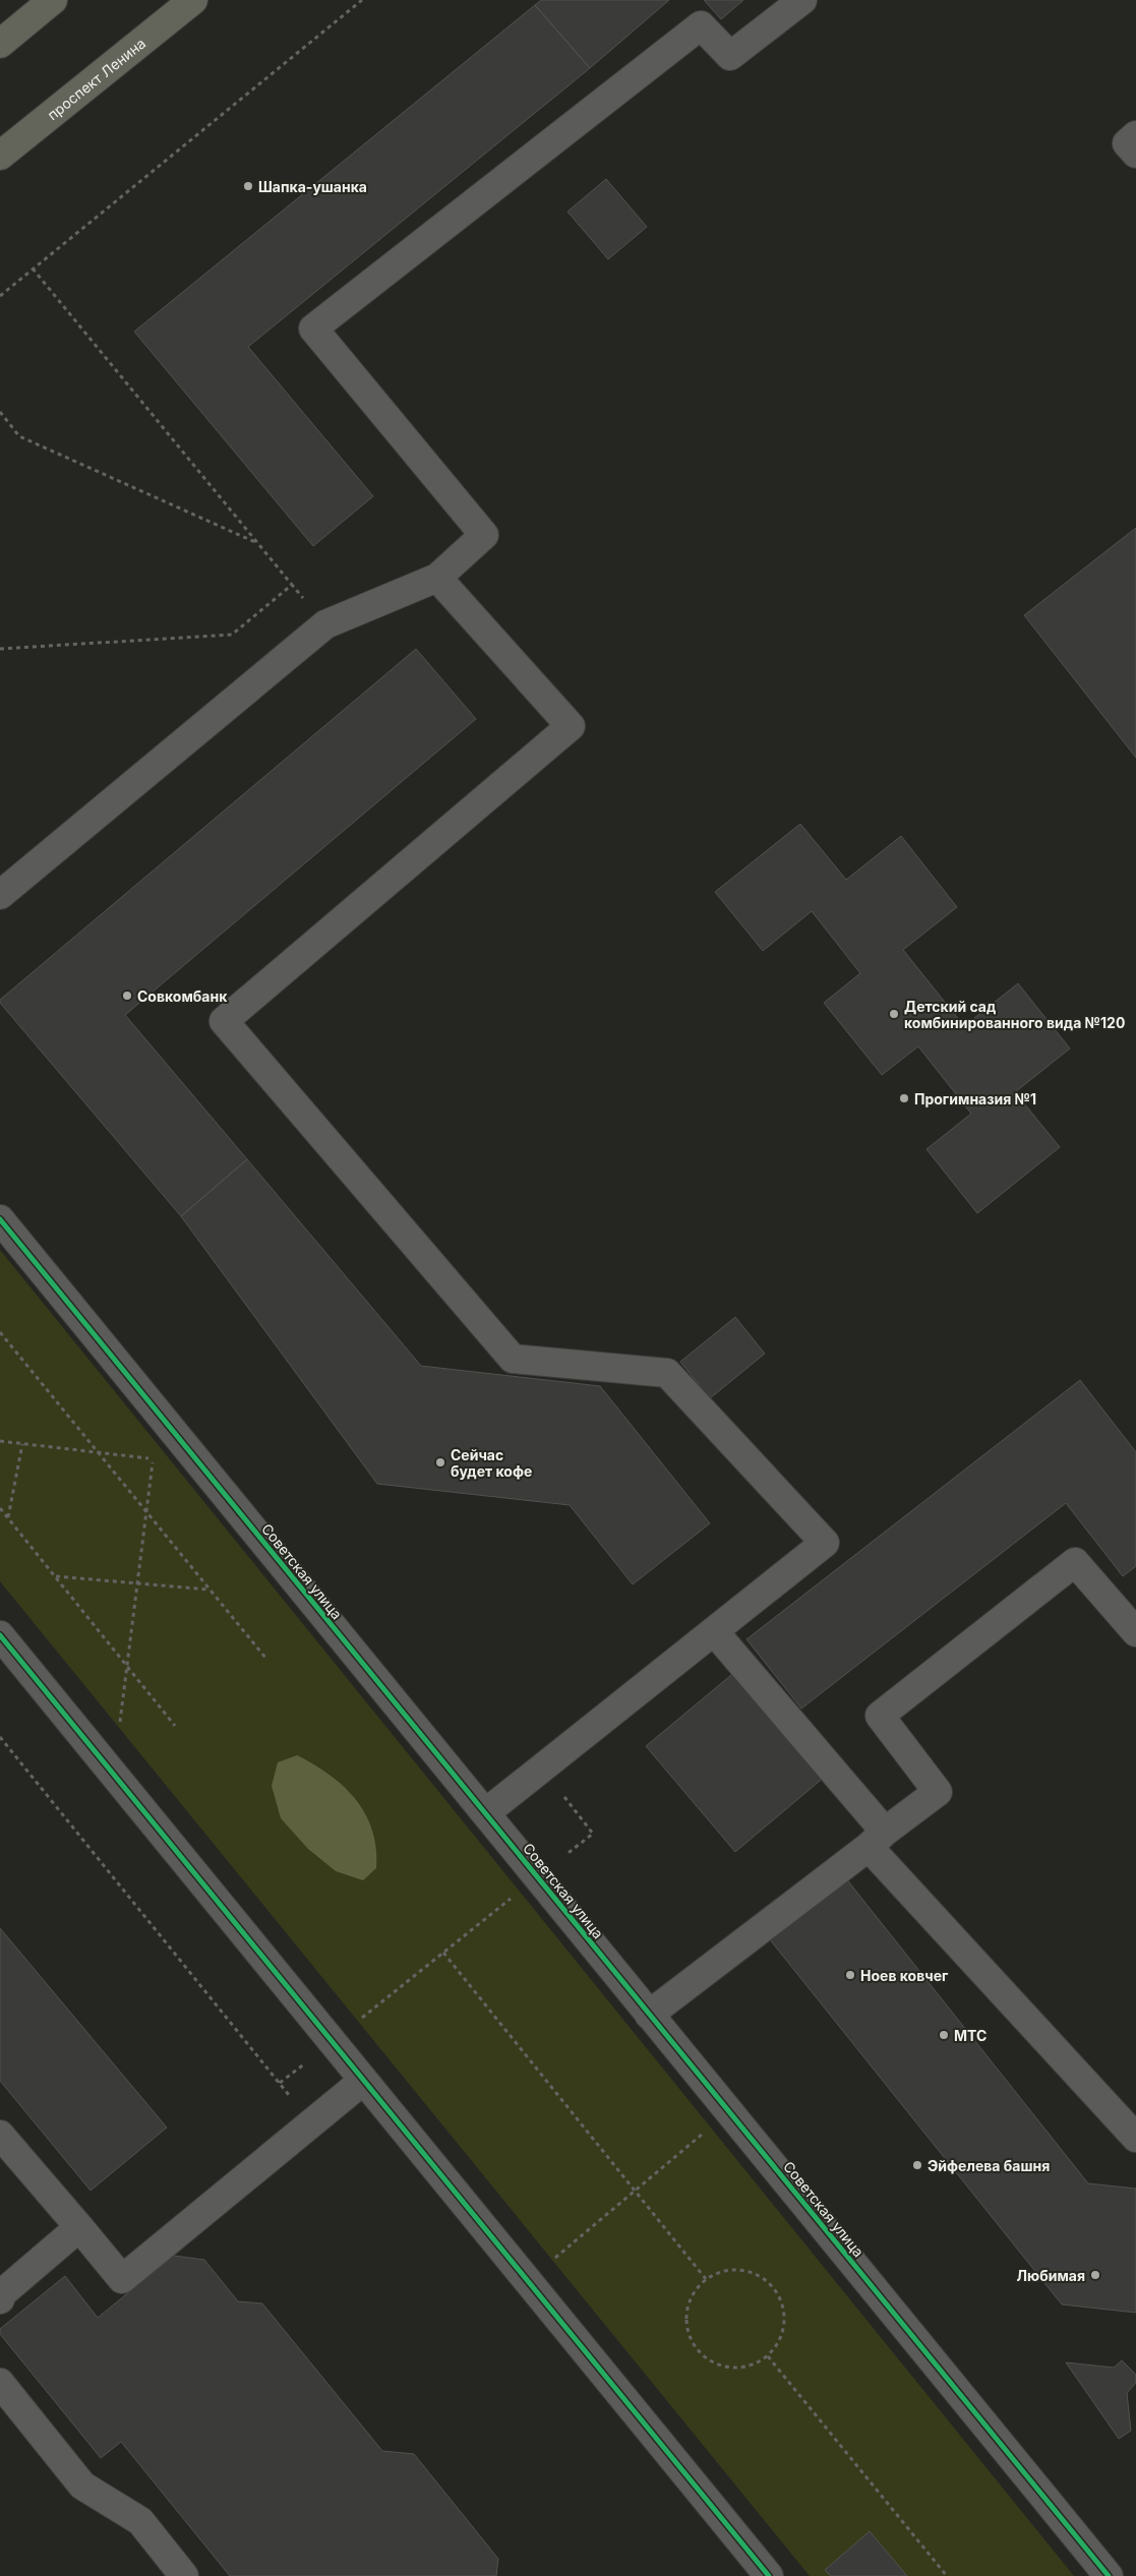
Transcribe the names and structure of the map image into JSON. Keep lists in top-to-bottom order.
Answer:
{
  "streets": {
    "main road": ["проспект Ленина"],
    "street": ["Советская улица"]
  },
  "places": [
    "Шапка-ушанка",
    "Совкомбанк",
    "Детский сад комбинированного вида №120",
    "Прогимназия №1",
    "Сейчас будет кофе",
    "Ноев ковчег",
    "МТС",
    "Эйфелева башня",
    "Любимая"
  ]
}
